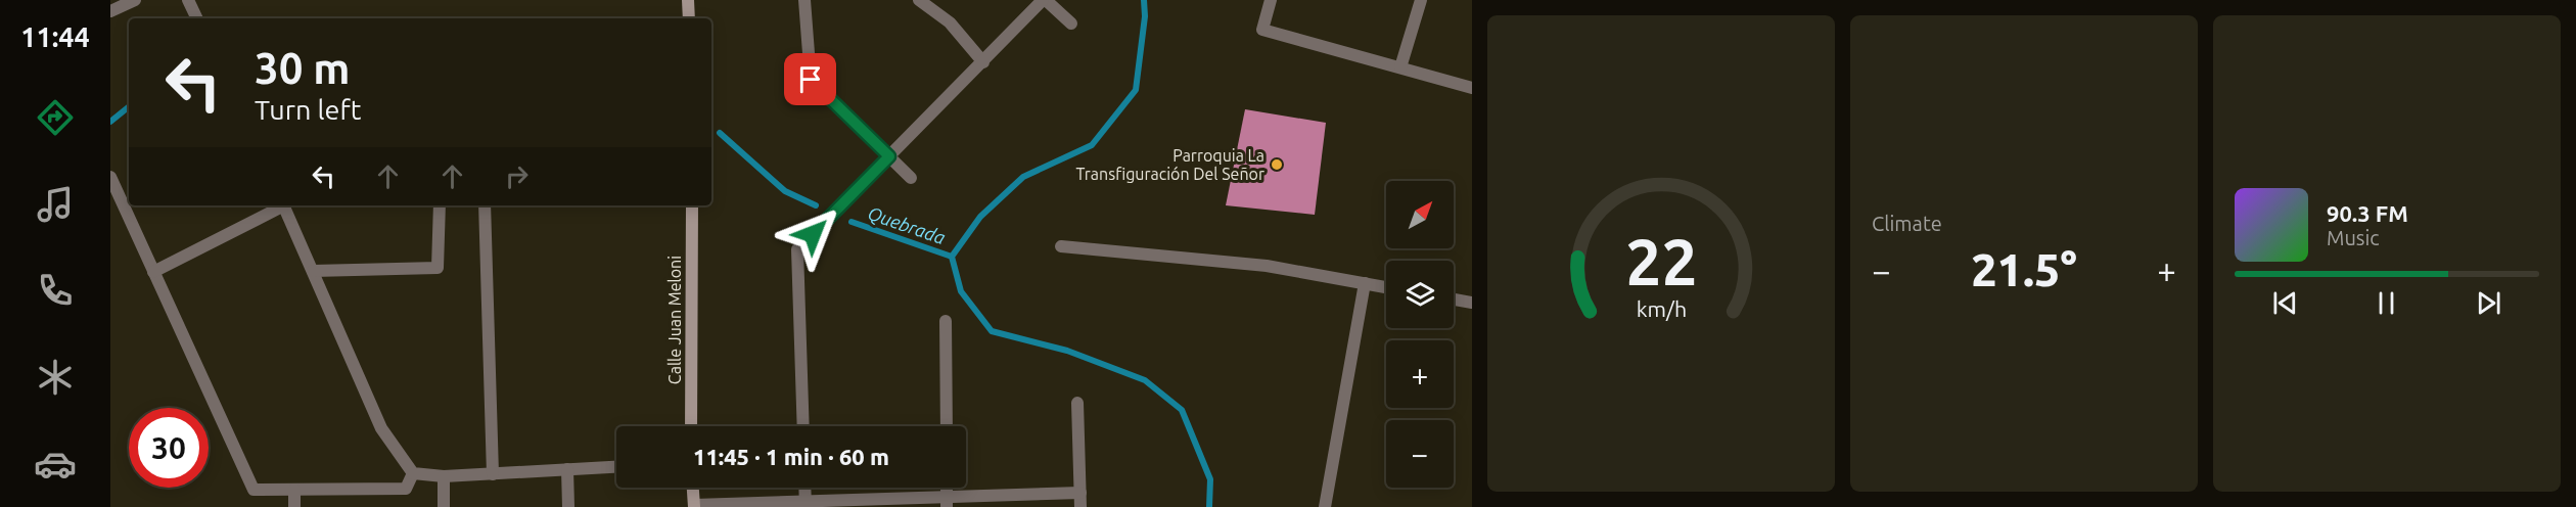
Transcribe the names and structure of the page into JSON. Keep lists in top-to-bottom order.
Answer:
{
  "streets": {
    "main road": ["Calle Juan Meloni"]
  },
  "water": ["Quebrada"],
  "places": ["Parroquia La Transfiguración Del Señor"],
  "north": "top right",
  "page": {
    "tabs": "11:44",
    "tile": "Climate",
    "turn": ["30 m", "Turn left"],
    "map_buttons": ["+", "−"],
    "song": ["90.3 FM", "Music"],
    "heat": ["−", "21.5°", "+"],
    "limit": "30",
    "trip": "11:45 · 1 min · 60 m",
    "gauge": ["22", "km/h"]
  }
}
